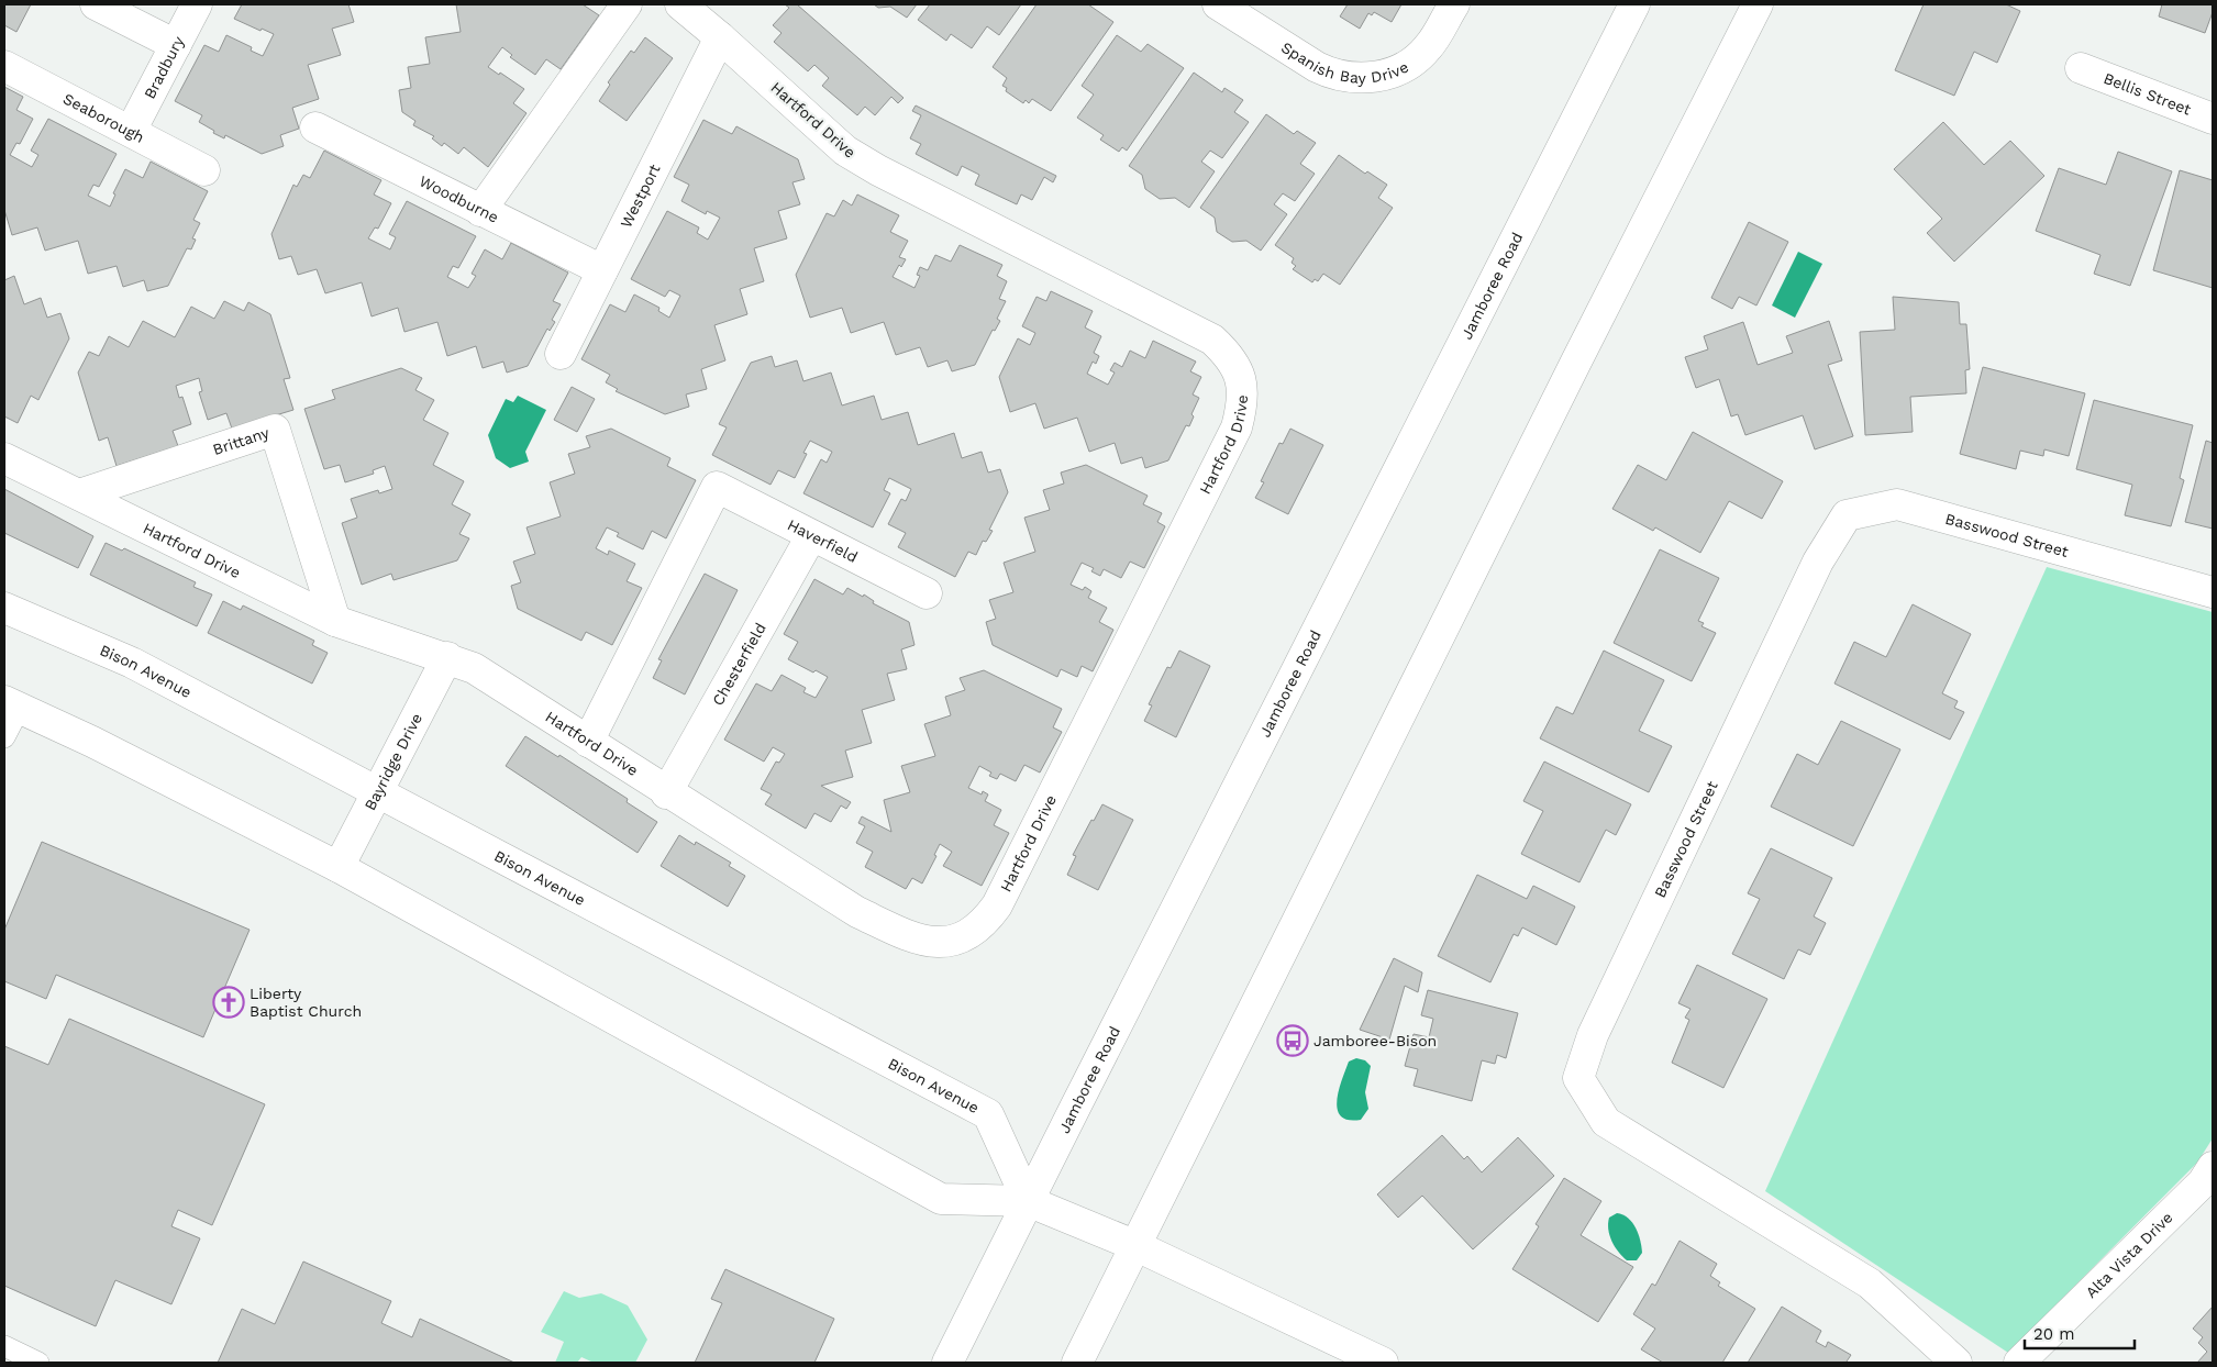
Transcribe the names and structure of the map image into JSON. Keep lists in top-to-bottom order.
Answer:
{
  "streets": {
    "street": [
      "Spanish Bay Drive",
      "Bradbury",
      "Bellis Street",
      "Seaborough",
      "Hartford Drive",
      "Westport",
      "Woodburne",
      "Jamboree Road",
      "Brittany",
      "Basswood Street",
      "Haverfield",
      "Chesterfield",
      "Bison Avenue",
      "Bayridge Drive",
      "Alta Vista Drive"
    ]
  },
  "crossings": [
    ["Bradbury", "Seaborough"],
    ["Hartford Drive", "Westport"],
    ["Hartford Drive", "Brittany"],
    ["Hartford Drive", "Haverfield"],
    ["Hartford Drive", "Chesterfield"],
    ["Hartford Drive", "Bayridge Drive"],
    ["Westport", "Woodburne"],
    ["Jamboree Road", "Bison Avenue"],
    ["Haverfield", "Chesterfield"],
    ["Bison Avenue", "Bayridge Drive"]
  ],
  "places": {
    "church": ["Liberty Baptist Church"],
    "bus stop": ["Jamboree-Bison"]
  },
  "scale_bar": "20 m"
}
